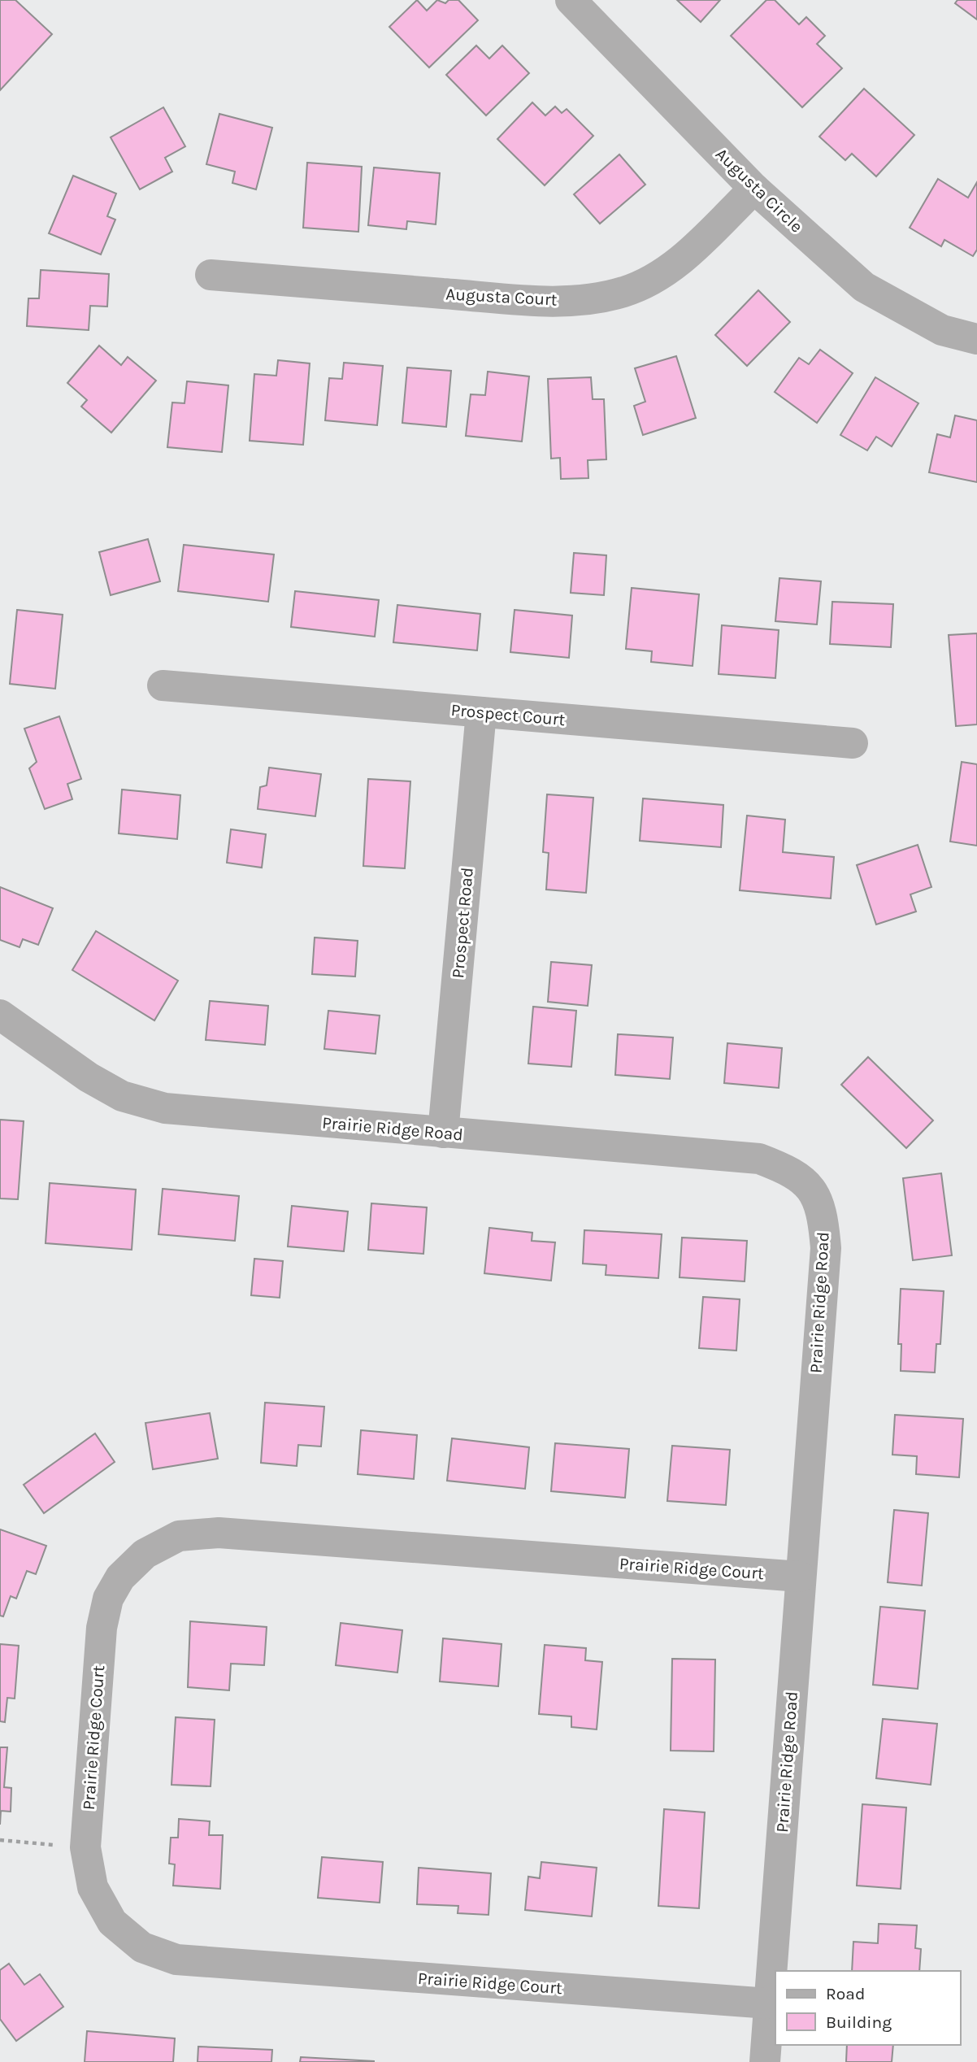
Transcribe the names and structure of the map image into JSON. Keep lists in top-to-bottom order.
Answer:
{
  "streets": {
    "street": [
      "Augusta Circle",
      "Augusta Court",
      "Prospect Court",
      "Prospect Road",
      "Prairie Ridge Road",
      "Prairie Ridge Court"
    ]
  },
  "crossings": [
    ["Augusta Circle", "Augusta Court"],
    ["Prospect Court", "Prospect Road"],
    ["Prospect Road", "Prairie Ridge Road"],
    ["Prairie Ridge Road", "Prairie Ridge Court"]
  ],
  "legend": ["Road", "Building"]
}
